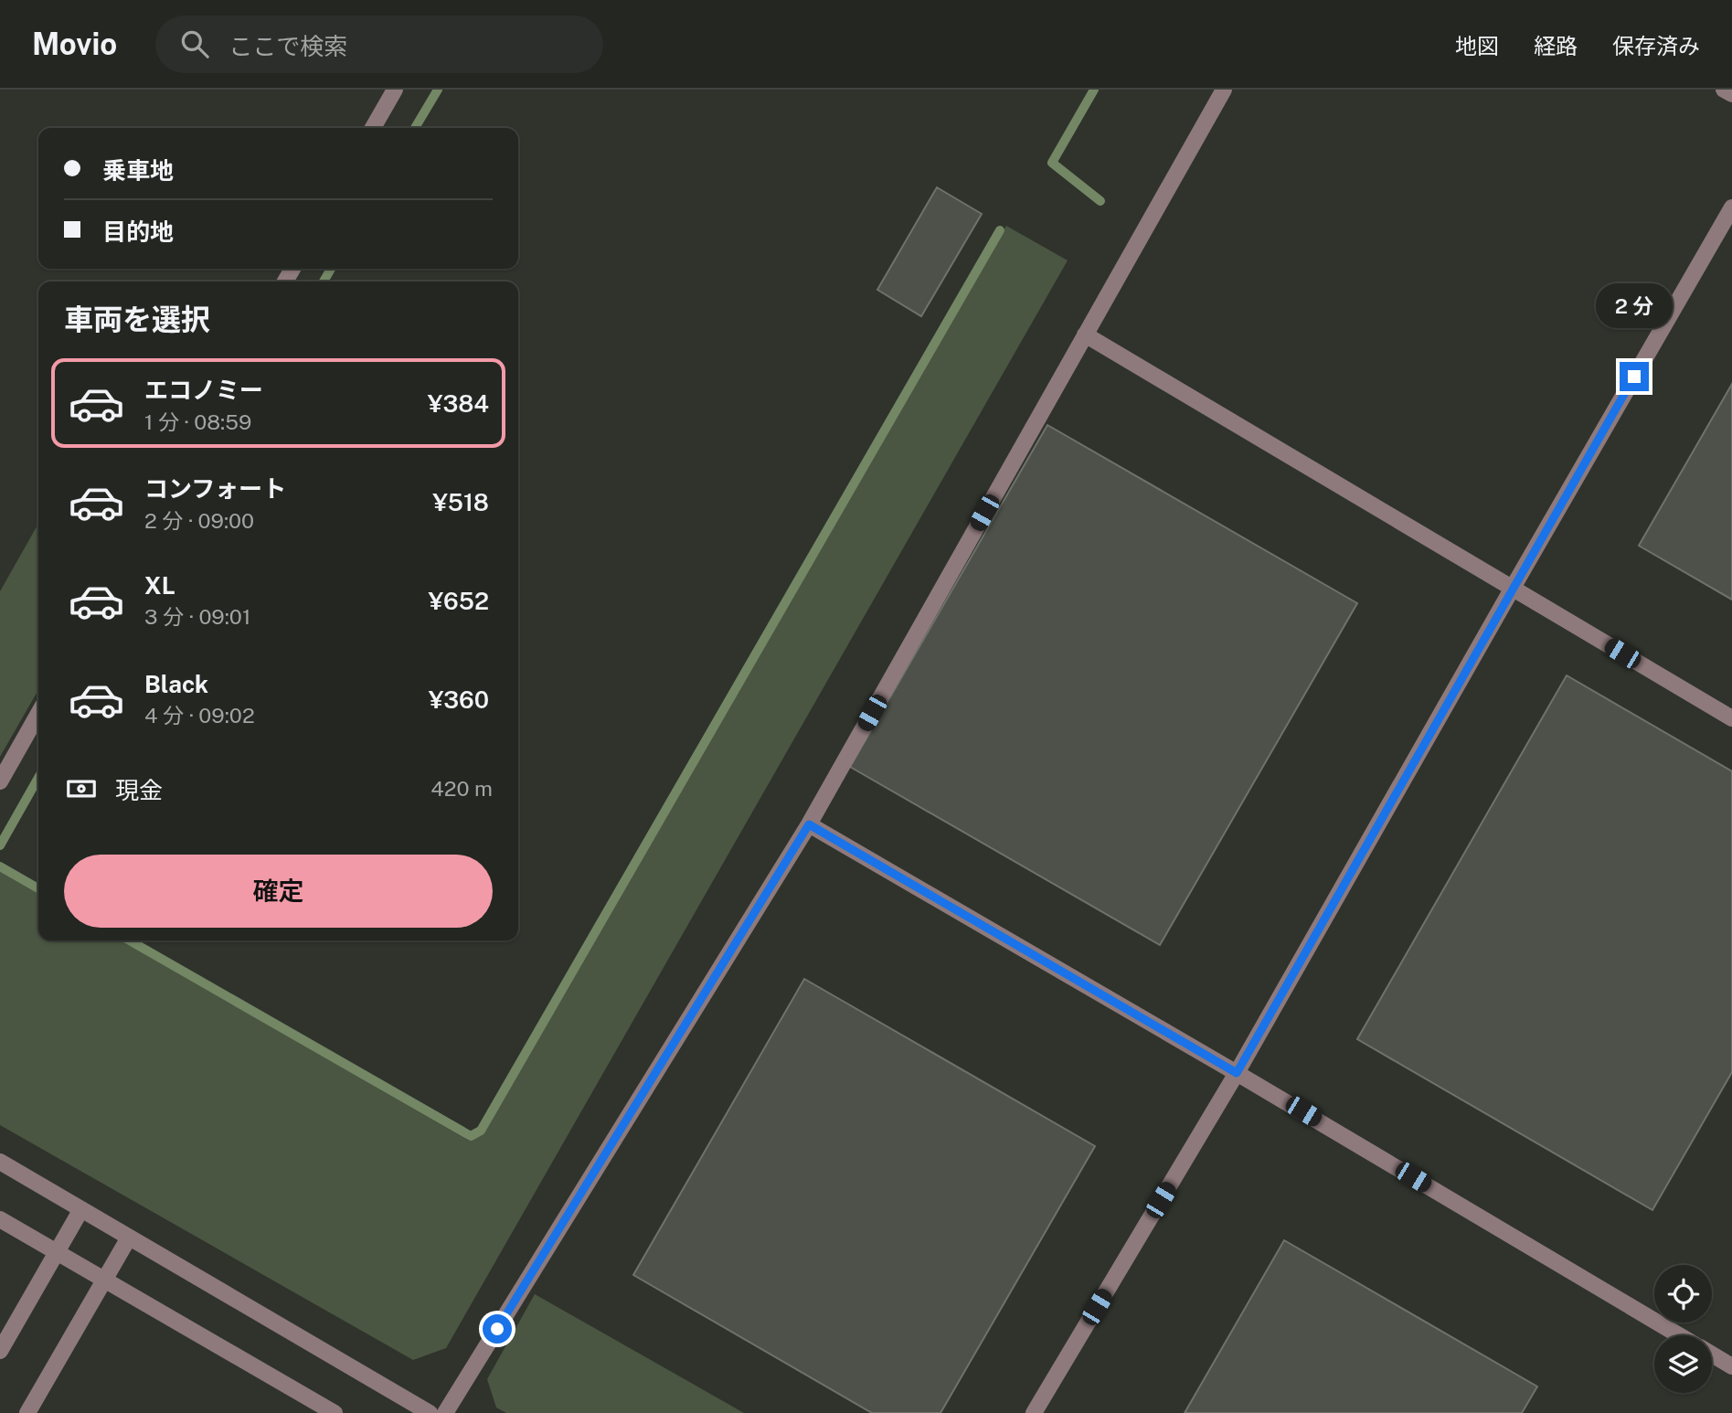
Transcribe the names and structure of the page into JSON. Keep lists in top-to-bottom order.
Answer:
{
  "page": {
    "header": "Movio",
    "search": "ここで検索",
    "nav": ["地図", "経路", "保存済み"],
    "banner": ["乗車地", "目的地"],
    "heading": "車両を選択",
    "bubble": "2 分",
    "list": [
      {
        "name": "エコノミー",
        "note": "1 分 · 08:59",
        "value": "¥384"
      },
      {
        "name": "コンフォート",
        "note": "2 分 · 09:00",
        "value": "¥518"
      },
      {
        "name": "XL",
        "note": "3 分 · 09:01",
        "value": "¥652"
      },
      {
        "name": "Black",
        "note": "4 分 · 09:02",
        "value": "¥360"
      }
    ],
    "pay": ["現金", "420 m"],
    "buttons": "確定"
  }
}
